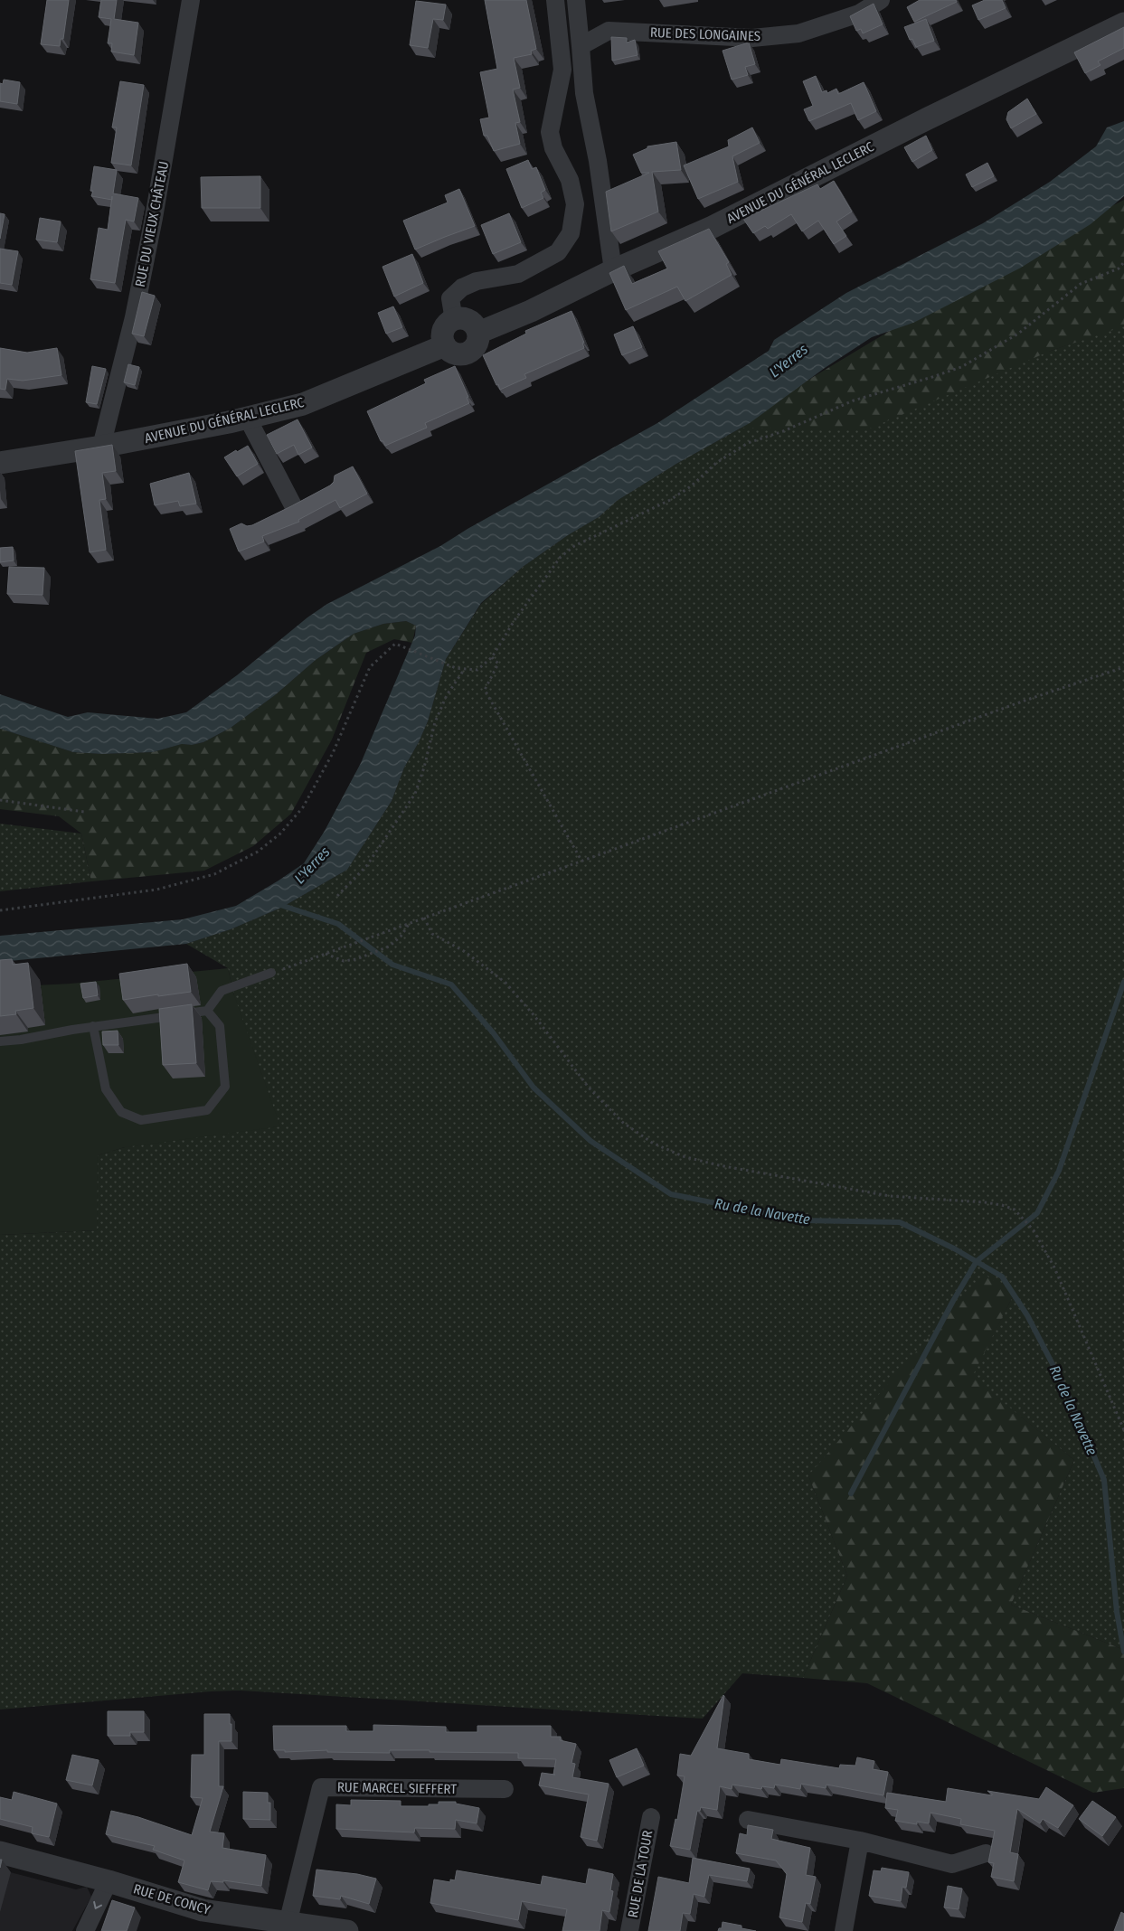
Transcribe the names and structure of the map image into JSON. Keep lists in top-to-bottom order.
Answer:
{
  "streets": {
    "street": [
      "RUE DES LONGAINES",
      "AVENUE DU GÉNÉRAL LECLERC",
      "RUE DU VIEUX CHÂTEAU",
      "RUE MARCEL SIEFFERT",
      "RUE DE LA TOUR",
      "RUE DE CONCY"
    ]
  },
  "crossings": [
    ["AVENUE DU GÉNÉRAL LECLERC", "RUE DU VIEUX CHÂTEAU"],
    ["RUE MARCEL SIEFFERT", "RUE DE CONCY"]
  ],
  "water": ["L'Yerres", "Ru de la Navette"]
}
